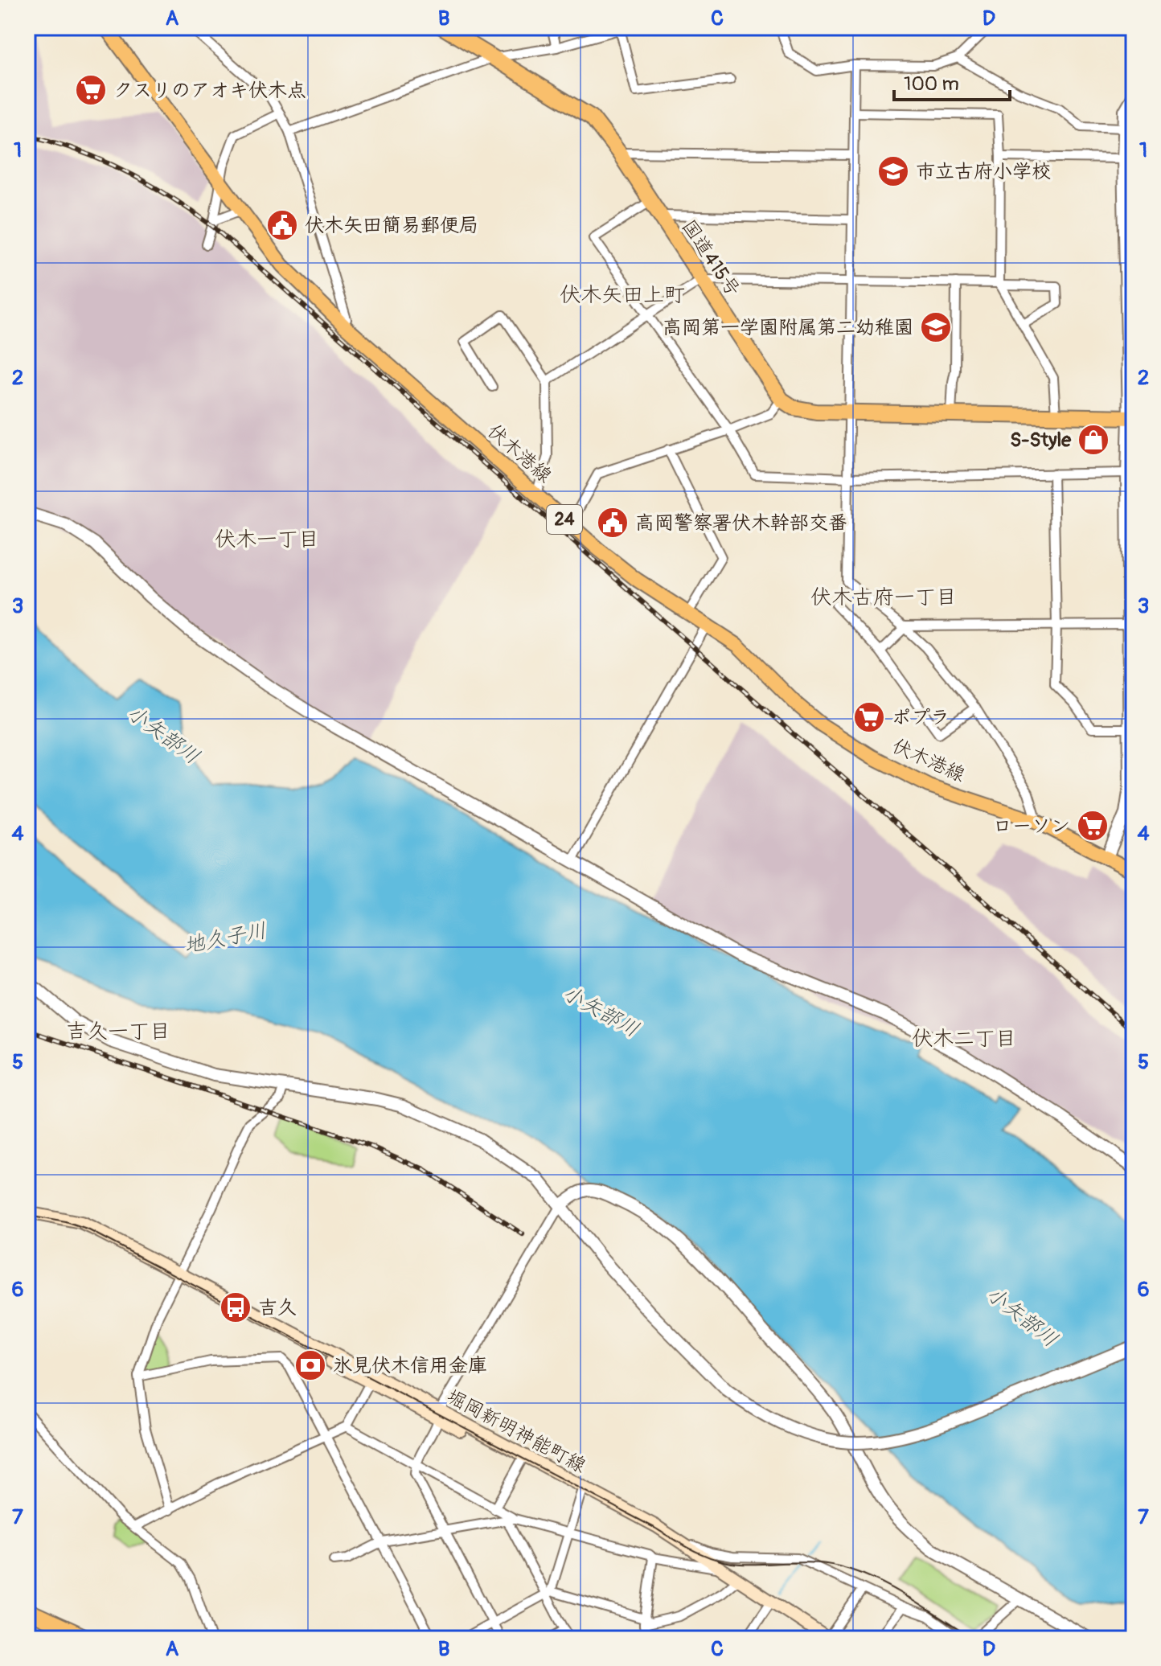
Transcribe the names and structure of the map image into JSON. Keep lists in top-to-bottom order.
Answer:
{
  "streets": {
    "highway": ["国道415号"],
    "main road": ["伏木港線", "24", "堀岡新明神能町線"]
  },
  "districts": [
    "伏木矢田上町",
    "伏木一丁目",
    "伏木古府一丁目",
    "吉久一丁目",
    "伏木二丁目"
  ],
  "water": ["小矢部川", "地久子川"],
  "places": {
    "supermarket": ["クスリのアオキ伏木点", "ポプラ", "ローソン"],
    "school or university": ["市立古府小学校", "高岡第一学園附属第二幼稚園"],
    "public building": ["伏木矢田簡易郵便局", "高岡警察署伏木幹部交番"],
    "shop": ["S-Style"],
    "bus stop": ["吉久"],
    "bank": ["氷見伏木信用金庫"]
  },
  "scale_bar": "100 m",
  "grid": {
    "columns": [
      "A",
      "B",
      "C",
      "D"
    ],
    "rows": [
      "1",
      "2",
      "3",
      "4",
      "5",
      "6",
      "7"
    ]
  }
}
